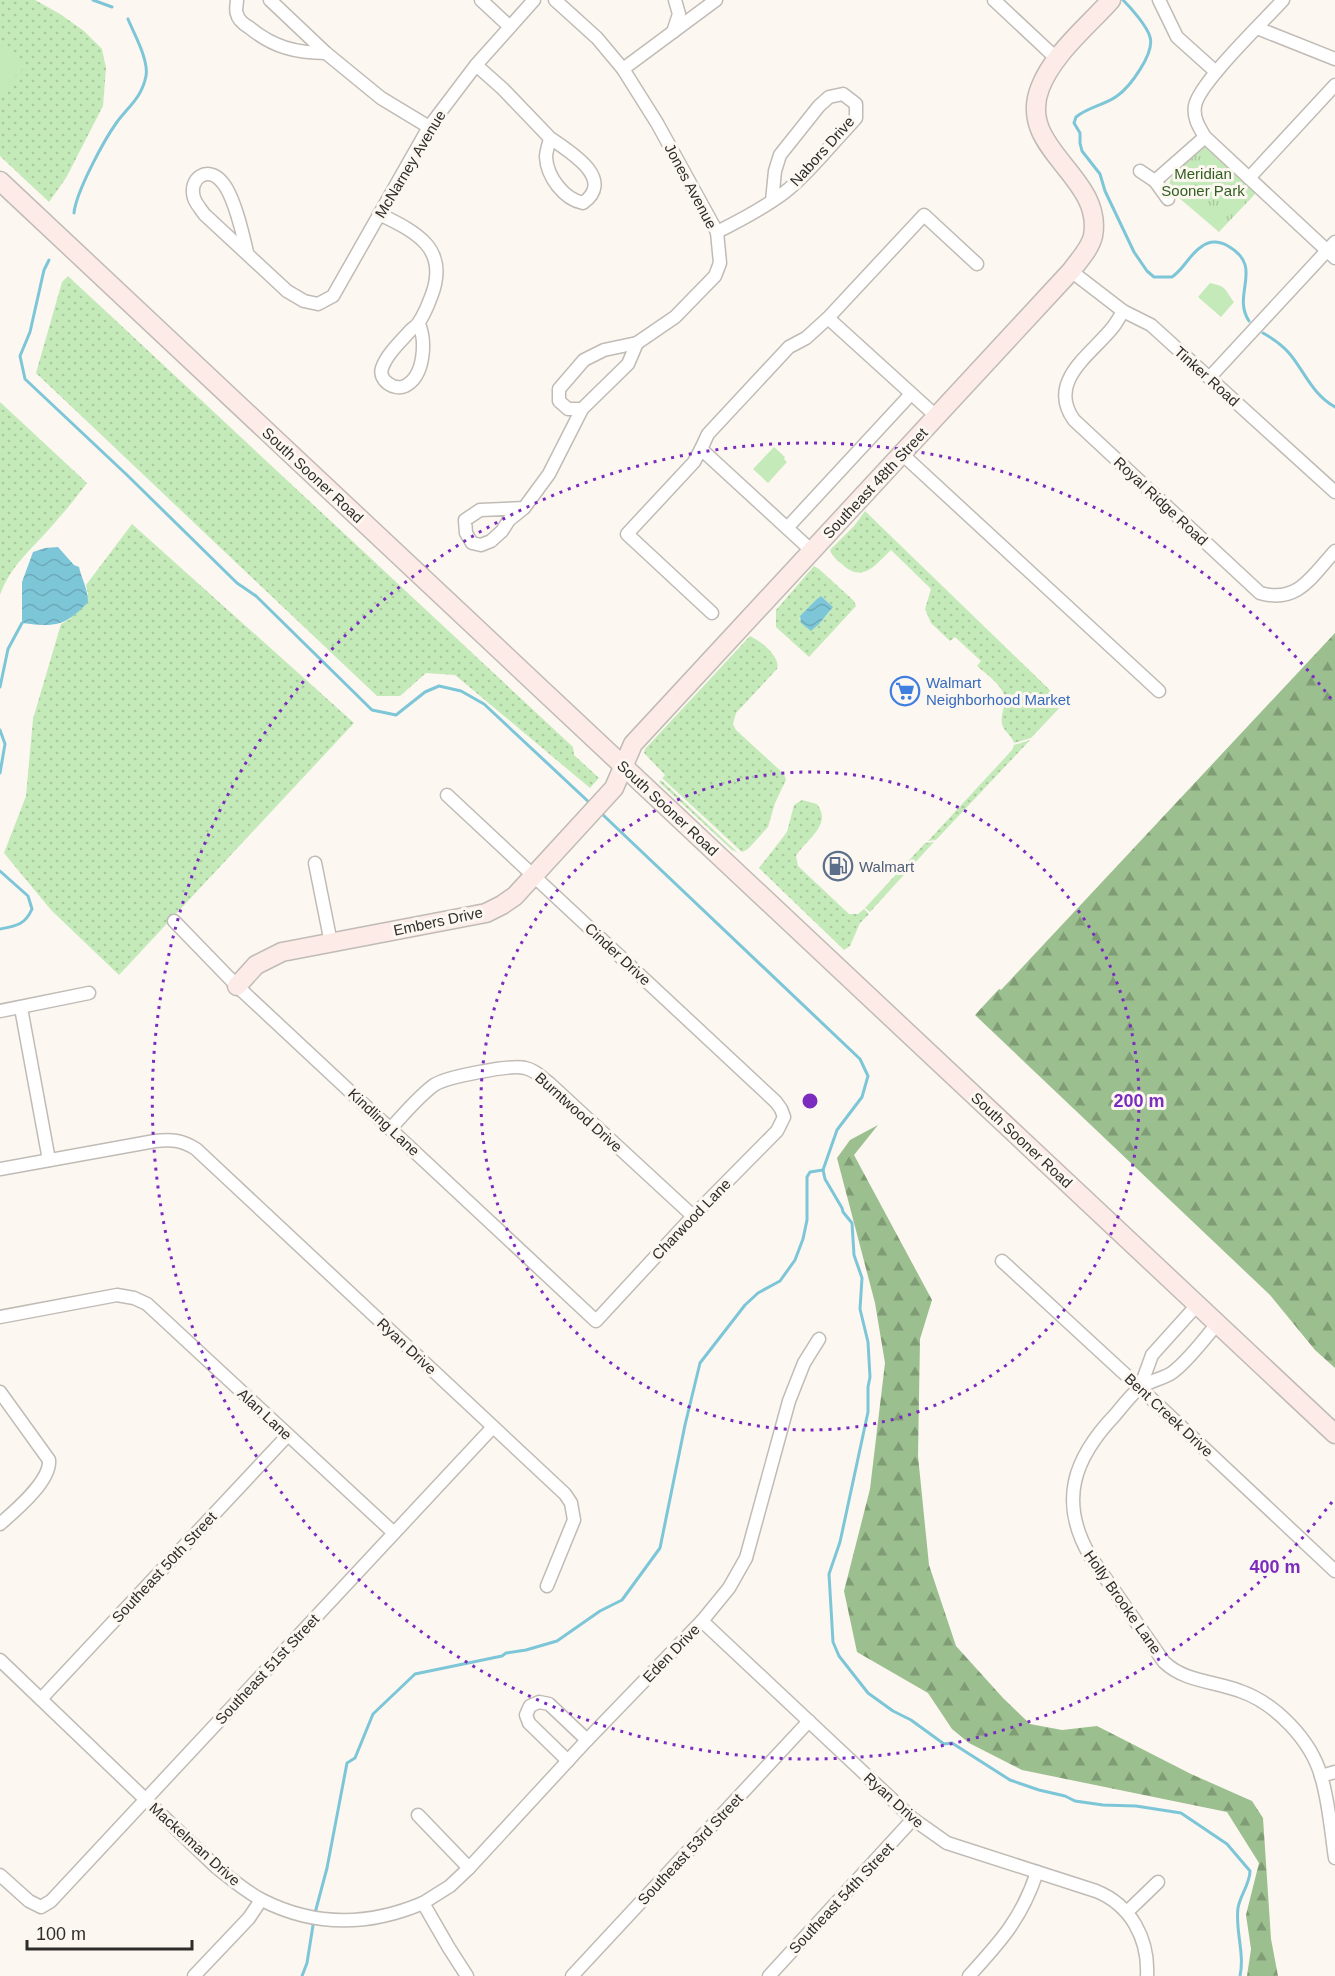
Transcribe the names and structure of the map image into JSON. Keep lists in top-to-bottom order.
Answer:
{
  "streets": {
    "main road": ["South Sooner Road", "Southeast 48th Street", "Embers Drive"],
    "street": [
      "Nabors Drive",
      "McNarney Avenue",
      "Jones Avenue",
      "Tinker Road",
      "Royal Ridge Road",
      "Cinder Drive",
      "Burntwood Drive",
      "Kindling Lane",
      "Charwood Lane",
      "Ryan Drive",
      "Alan Lane",
      "Bent Creek Drive",
      "Southeast 50th Street",
      "Holly Brooke Lane",
      "Eden Drive",
      "Southeast 51st Street",
      "Mackelman Drive",
      "Southeast 53rd Street",
      "Southeast 54th Street"
    ]
  },
  "crossings": [
    ["Nabors Drive", "Jones Avenue"],
    ["Tinker Road", "Southeast 48th Street"],
    ["Tinker Road", "Royal Ridge Road"],
    ["South Sooner Road", "Southeast 48th Street"],
    ["South Sooner Road", "Embers Drive"],
    ["South Sooner Road", "Holly Brooke Lane"],
    ["Southeast 48th Street", "Embers Drive"],
    ["Embers Drive", "Cinder Drive"],
    ["Embers Drive", "Kindling Lane"],
    ["Cinder Drive", "Charwood Lane"],
    ["Burntwood Drive", "Kindling Lane"],
    ["Burntwood Drive", "Charwood Lane"],
    ["Kindling Lane", "Charwood Lane"],
    ["Ryan Drive", "Eden Drive"],
    ["Ryan Drive", "Southeast 51st Street"],
    ["Ryan Drive", "Southeast 53rd Street"],
    ["Ryan Drive", "Southeast 54th Street"],
    ["Alan Lane", "Southeast 50th Street"],
    ["Alan Lane", "Southeast 51st Street"],
    ["Bent Creek Drive", "Holly Brooke Lane"],
    ["Southeast 50th Street", "Mackelman Drive"],
    ["Eden Drive", "Mackelman Drive"],
    ["Southeast 51st Street", "Mackelman Drive"]
  ],
  "parks": ["Meridian Sooner Park"],
  "places": {
    "supermarket": ["Walmart Neighborhood Market"],
    "fuel station": ["Walmart"]
  },
  "scale_bar": "100 m",
  "rings": ["200 m", "400 m"]
}
